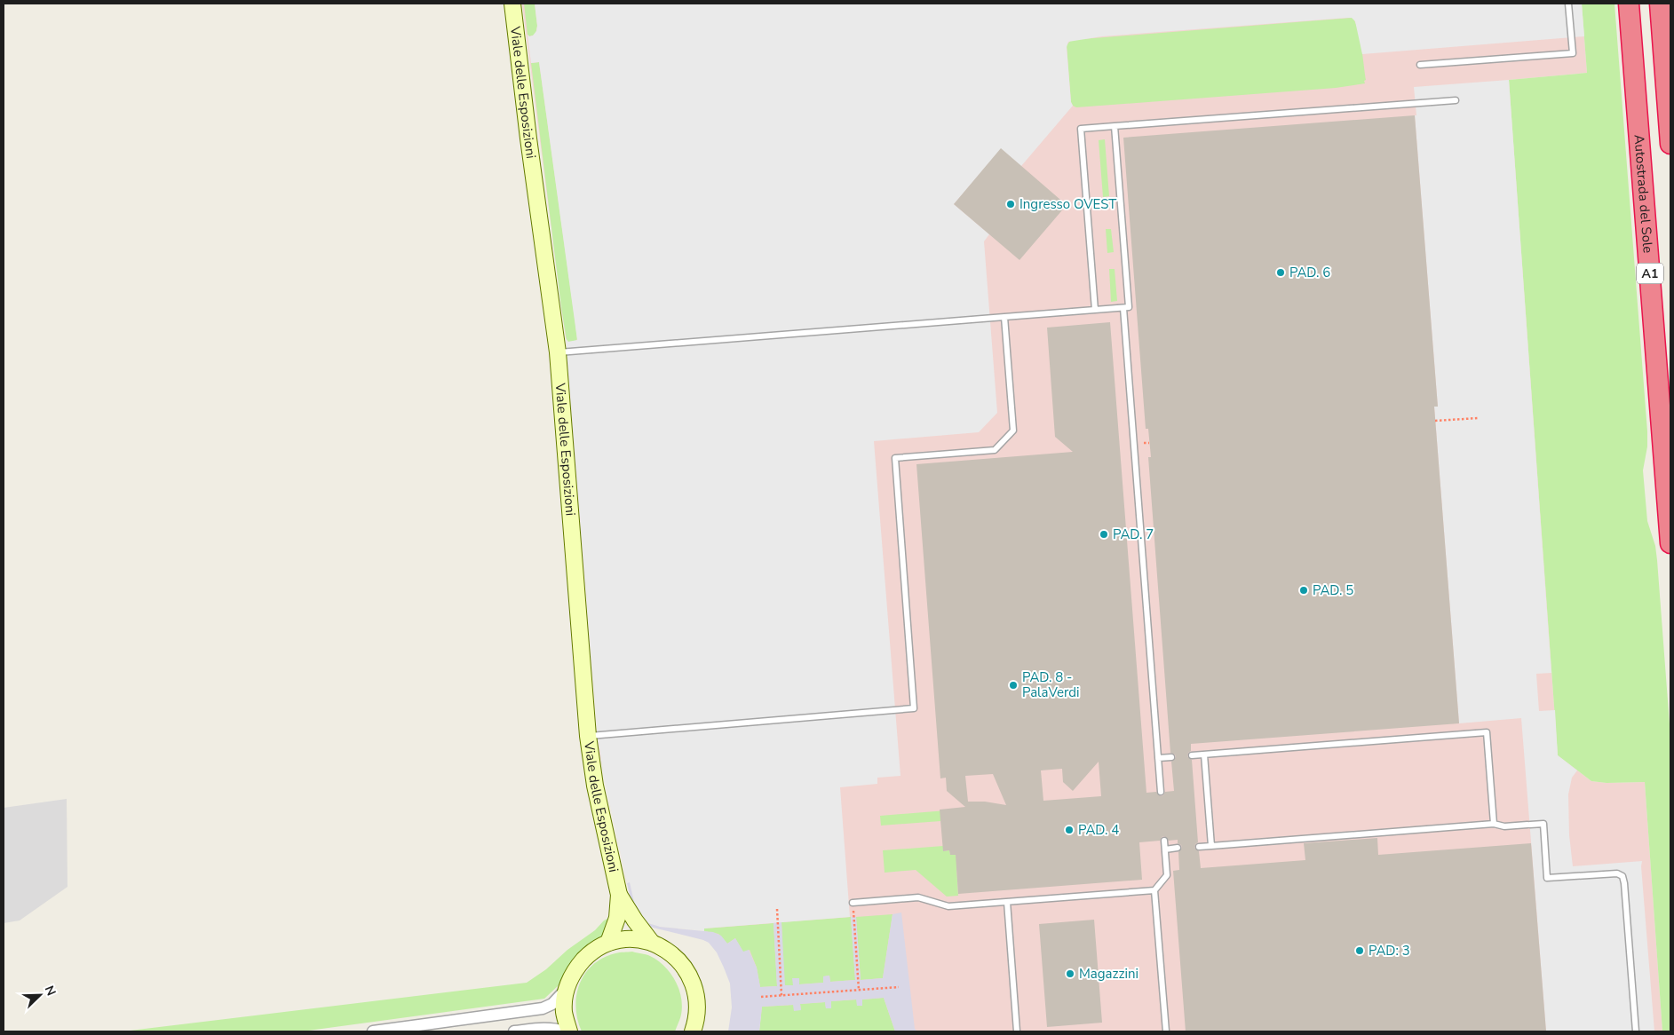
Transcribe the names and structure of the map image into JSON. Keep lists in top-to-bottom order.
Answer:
{
  "streets": {
    "highway": ["Autostrada del Sole", "A1"],
    "street": ["Viale delle Esposizioni"]
  },
  "places": [
    "Ingresso OVEST",
    "PAD. 6",
    "PAD. 7",
    "PAD. 5",
    "PAD. 8 - PalaVerdi",
    "PAD. 4",
    "PAD: 3",
    "Magazzini"
  ],
  "north": "top right"
}
